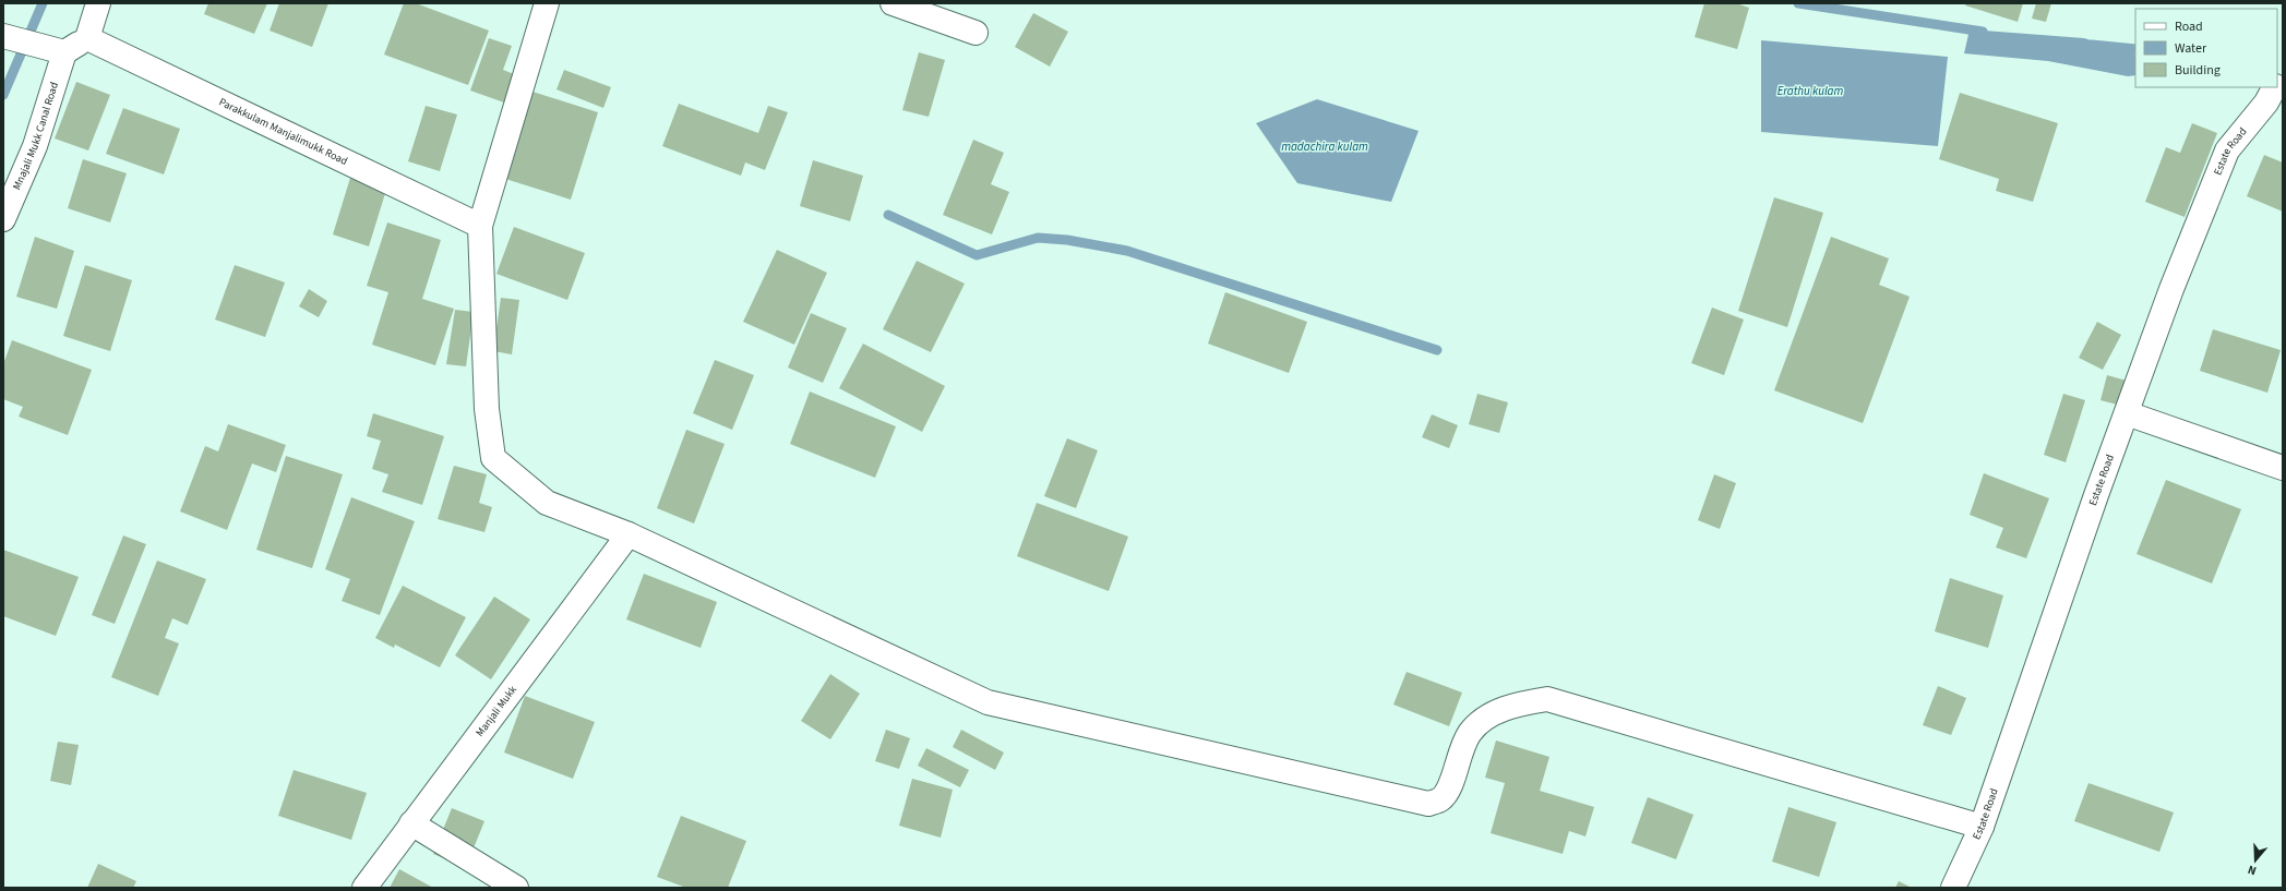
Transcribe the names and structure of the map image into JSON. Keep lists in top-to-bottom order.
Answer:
{
  "streets": {
    "street": [
      "Parakkulam Manjalimukk Road",
      "Mnajali Mukk Canal Road",
      "Estate Road",
      "Manjali Mukk"
    ]
  },
  "water": ["Erathu kulam", "madachira kulam"],
  "legend": ["Road", "Water", "Building"],
  "north": "bottom"
}
